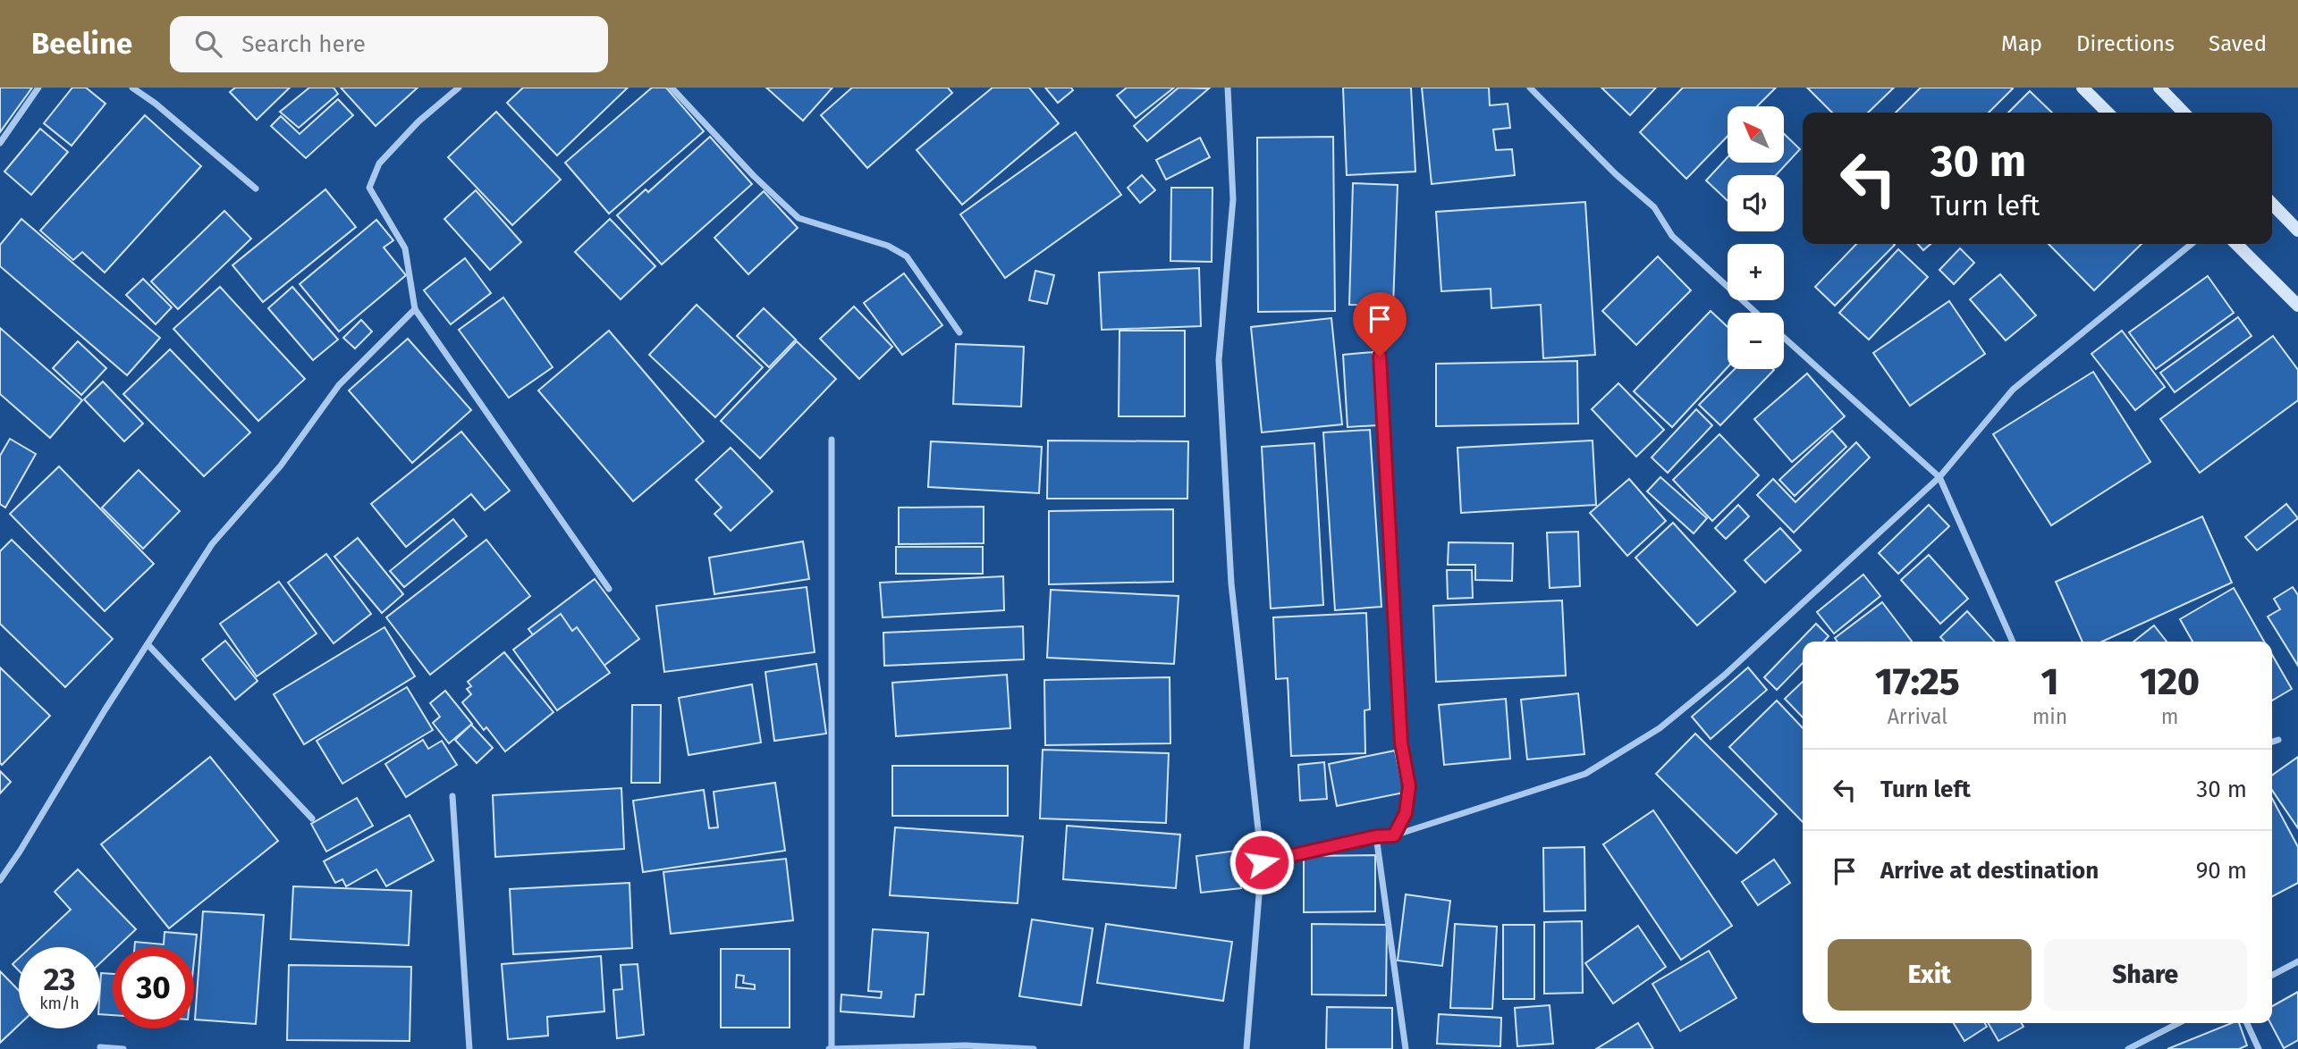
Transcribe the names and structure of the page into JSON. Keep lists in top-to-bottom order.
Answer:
{
  "north": "top left",
  "page": {
    "header": "Beeline",
    "search": "Search here",
    "nav": ["Map", "Directions", "Saved"],
    "map_buttons": ["+", "−"],
    "turn": ["30 m", "Turn left"],
    "eta": [
      "17:25",
      "Arrival",
      "1",
      "min",
      "120",
      "m"
    ],
    "list": [
      {
        "name": "Turn left",
        "value": "30 m"
      },
      {
        "name": "Arrive at destination",
        "value": "90 m"
      }
    ],
    "buttons": ["Exit", "Share"],
    "speed": "23 km/h",
    "limit": "30"
  }
}
